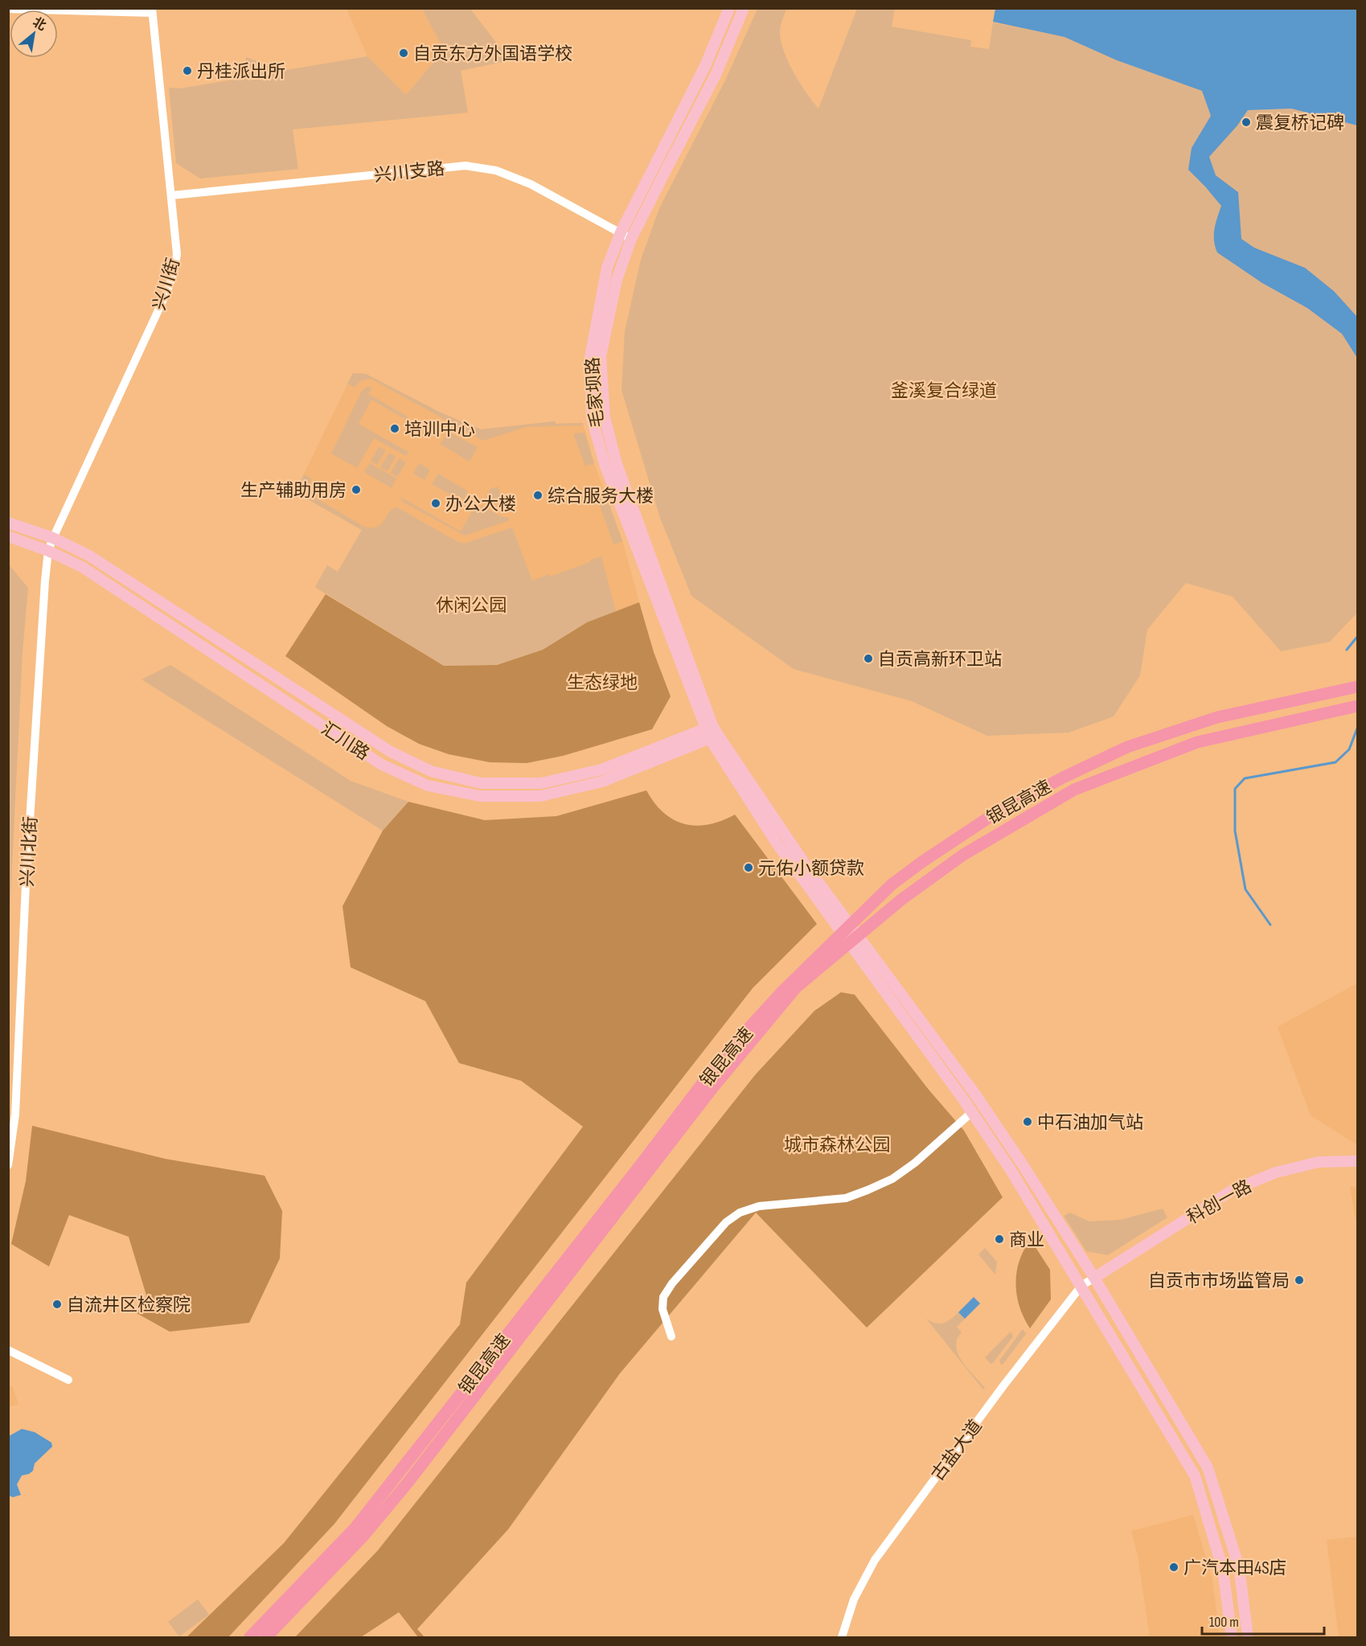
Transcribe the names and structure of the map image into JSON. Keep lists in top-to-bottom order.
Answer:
{
  "streets": {
    "highway": ["银昆高速"],
    "main road": ["毛家坝路", "汇川路", "科创一路"],
    "street": [
      "兴川支路",
      "兴川街",
      "兴川北街",
      "古盐大道"
    ]
  },
  "crossings": [
    ["兴川支路", "兴川街"],
    ["兴川支路", "毛家坝路"],
    ["兴川街", "汇川路"],
    ["兴川街", "兴川北街"],
    ["毛家坝路", "汇川路"],
    ["汇川路", "兴川北街"],
    ["科创一路", "古盐大道"]
  ],
  "parks": [
    "釜溪复合绿道",
    "休闲公园",
    "生态绿地",
    "城市森林公园"
  ],
  "places": [
    "自贡东方外国语学校",
    "丹桂派出所",
    "震复桥记碑",
    "培训中心",
    "生产辅助用房",
    "综合服务大楼",
    "办公大楼",
    "自贡高新环卫站",
    "元佑小额贷款",
    "中石油加气站",
    "商业",
    "自贡市市场监管局",
    "自流井区检察院",
    "广汽本田4S店"
  ],
  "scale_bar": "100 m",
  "north": "top right"
}
